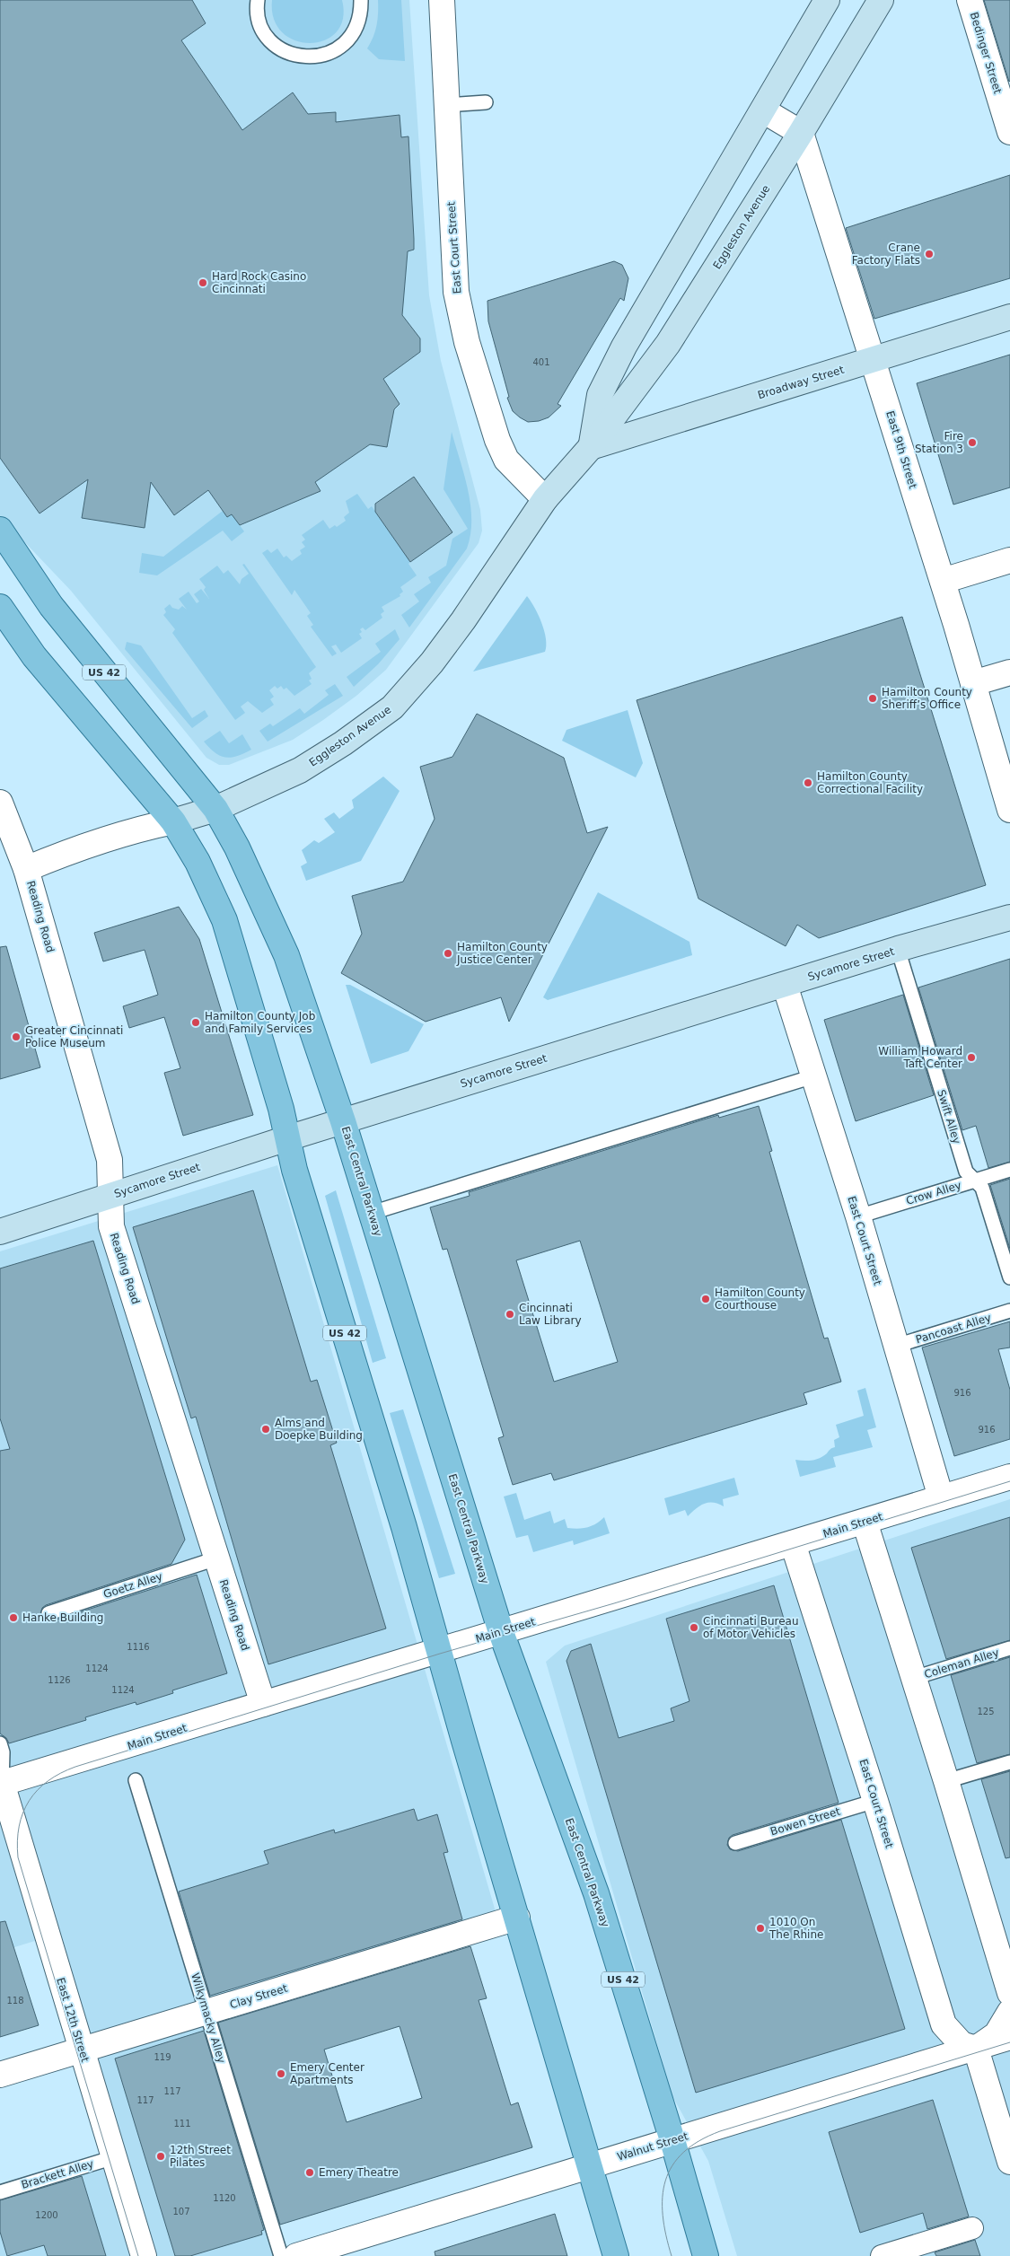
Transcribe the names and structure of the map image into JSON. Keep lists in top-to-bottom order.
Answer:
{
  "streets": {
    "main road": [
      "Eggleston Avenue",
      "Broadway Street",
      "US 42",
      "Sycamore Street",
      "East Central Parkway"
    ],
    "street": [
      "Bedinger Street",
      "East Court Street",
      "East 9th Street",
      "Reading Road",
      "Main Street",
      "Clay Street",
      "East 12th Street",
      "Walnut Street"
    ],
    "lane": [
      "Swift Alley",
      "Crow Alley",
      "Pancoast Alley",
      "Goetz Alley",
      "Coleman Alley",
      "Bowen Street",
      "Wilkymacky Alley",
      "Brackett Alley"
    ]
  },
  "crossings": [
    ["Eggleston Avenue", "East Court Street"],
    ["Eggleston Avenue", "Broadway Street"],
    ["Eggleston Avenue", "East 9th Street"],
    ["Eggleston Avenue", "US 42"],
    ["Eggleston Avenue", "Reading Road"],
    ["Eggleston Avenue", "East Central Parkway"],
    ["East Court Street", "Sycamore Street"],
    ["East Court Street", "Crow Alley"],
    ["East Court Street", "Pancoast Alley"],
    ["East Court Street", "Main Street"],
    ["East Court Street", "Bowen Street"],
    ["East Court Street", "Walnut Street"],
    ["Broadway Street", "East 9th Street"],
    ["US 42", "Sycamore Street"],
    ["US 42", "East Central Parkway"],
    ["US 42", "Main Street"],
    ["US 42", "Clay Street"],
    ["US 42", "Walnut Street"],
    ["Reading Road", "Sycamore Street"],
    ["Reading Road", "Main Street"],
    ["Reading Road", "Goetz Alley"],
    ["Sycamore Street", "Swift Alley"],
    ["Sycamore Street", "East Central Parkway"],
    ["Swift Alley", "Crow Alley"],
    ["East Central Parkway", "Main Street"],
    ["East Central Parkway", "Walnut Street"],
    ["Main Street", "East 12th Street"],
    ["Clay Street", "Wilkymacky Alley"],
    ["Clay Street", "East 12th Street"],
    ["East 12th Street", "Brackett Alley"]
  ],
  "places": [
    "Crane Factory Flats",
    "Hard Rock Casino Cincinnati",
    "Fire Station 3",
    "Hamilton County Sheriff’s Office",
    "Hamilton County Correctional Facility",
    "Hamilton County Justice Center",
    "Hamilton County Job and Family Services",
    "Greater Cincinnati Police Museum",
    "William Howard Taft Center",
    "Hamilton County Courthouse",
    "Cincinnati Law Library",
    "Alms and Doepke Building",
    "Hanke Building",
    "Cincinnati Bureau of Motor Vehicles",
    "1010 On The Rhine",
    "Emery Center Apartments",
    "12th Street Pilates",
    "Emery Theatre"
  ],
  "house_numbers": [
    "401",
    "916",
    "916",
    "1116",
    "1124",
    "1126",
    "1124",
    "125",
    "118",
    "119",
    "117",
    "117",
    "111",
    "1120",
    "107",
    "1200"
  ]
}
